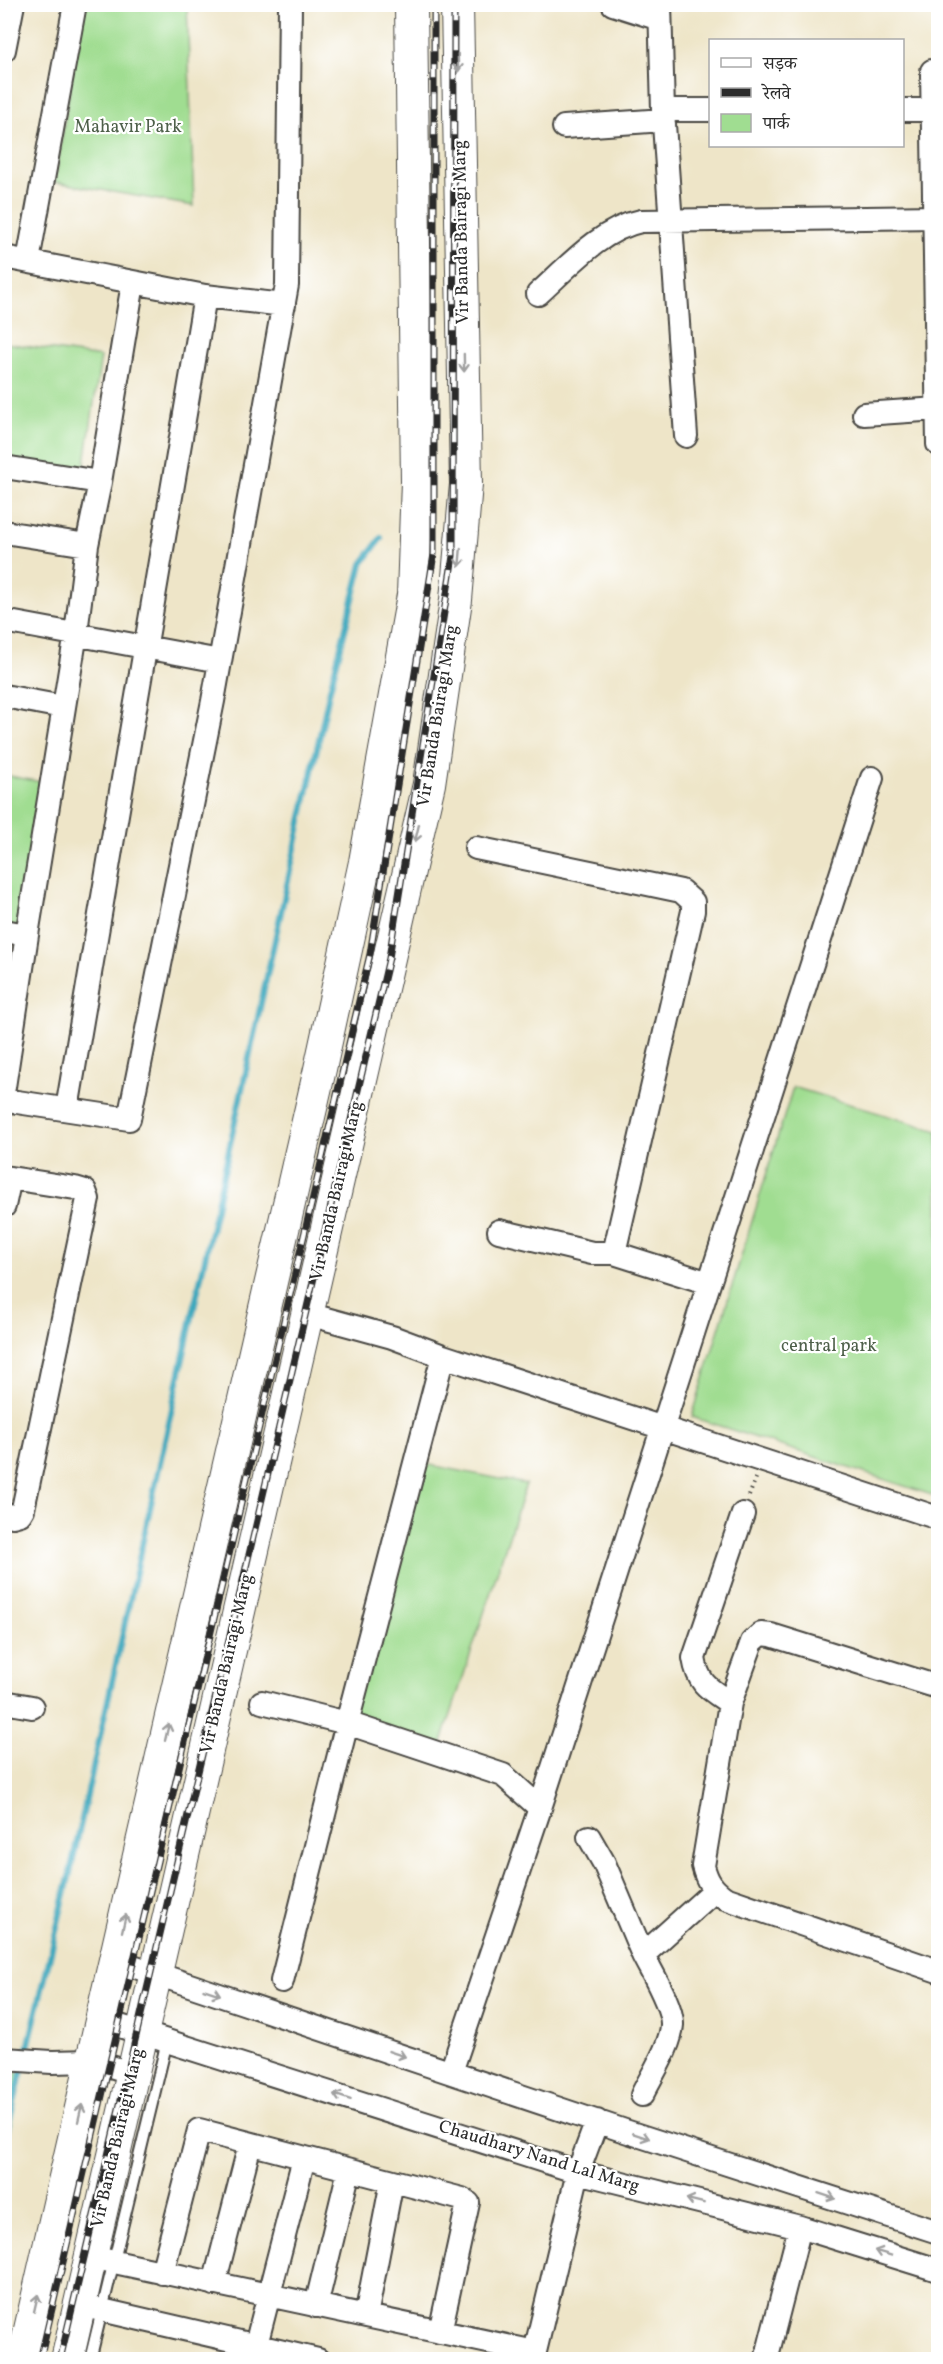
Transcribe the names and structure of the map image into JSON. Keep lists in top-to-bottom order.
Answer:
{
  "streets": {
    "main road": ["Vir Banda Bairagi Marg"],
    "street": ["Chaudhary Nand Lal Marg"]
  },
  "crossings": [
    ["Vir Banda Bairagi Marg", "Chaudhary Nand Lal Marg"]
  ],
  "parks": ["Mahavir Park", "central park"],
  "legend": ["सड़क", "रेलवे", "पार्क"]
}
